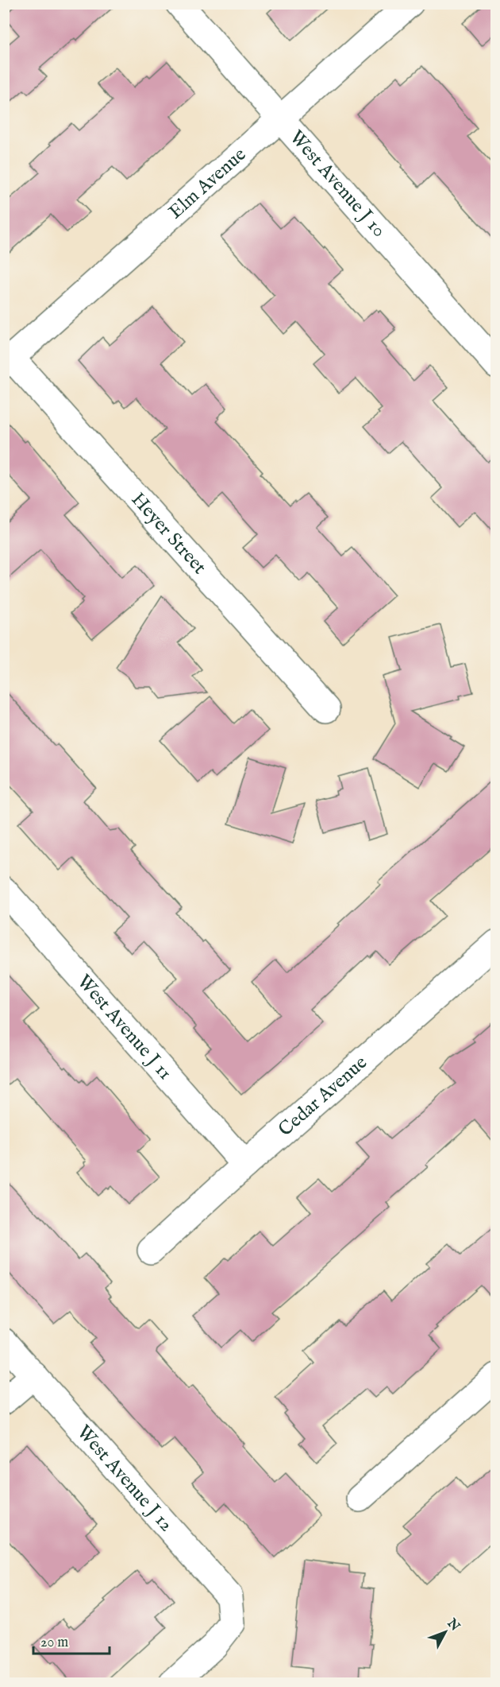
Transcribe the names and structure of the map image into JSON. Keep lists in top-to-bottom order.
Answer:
{
  "streets": {
    "street": [
      "Elm Avenue",
      "West Avenue J 10",
      "Heyer Street",
      "West Avenue J 11",
      "Cedar Avenue",
      "West Avenue J 12"
    ]
  },
  "crossings": [
    ["Elm Avenue", "West Avenue J 10"],
    ["Elm Avenue", "Heyer Street"],
    ["West Avenue J 11", "Cedar Avenue"]
  ],
  "scale_bar": "20 m",
  "north": "top right"
}
